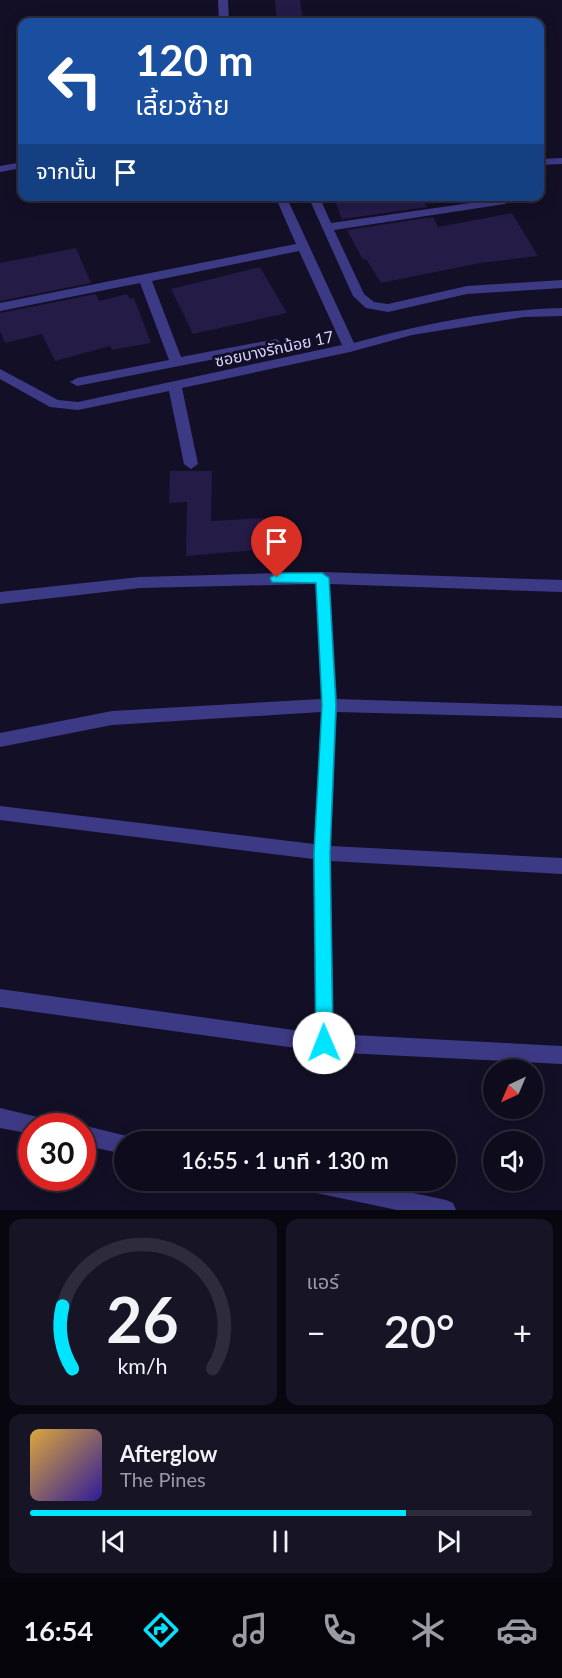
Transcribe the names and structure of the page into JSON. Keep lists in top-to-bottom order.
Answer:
{
  "streets": {
    "street": ["ซอยบางรักน้อย 17"]
  },
  "north": "bottom left",
  "page": {
    "turn": ["120 m", "เลี้ยวซ้าย"],
    "then": "จากนั้น",
    "limit": "30",
    "trip": "16:55 · 1 นาที · 130 m",
    "tile": "แอร์",
    "heat": ["−", "20°", "+"],
    "song": ["Afterglow", "The Pines"],
    "tabs": "16:54",
    "gauge": ["26", "km/h"]
  }
}
